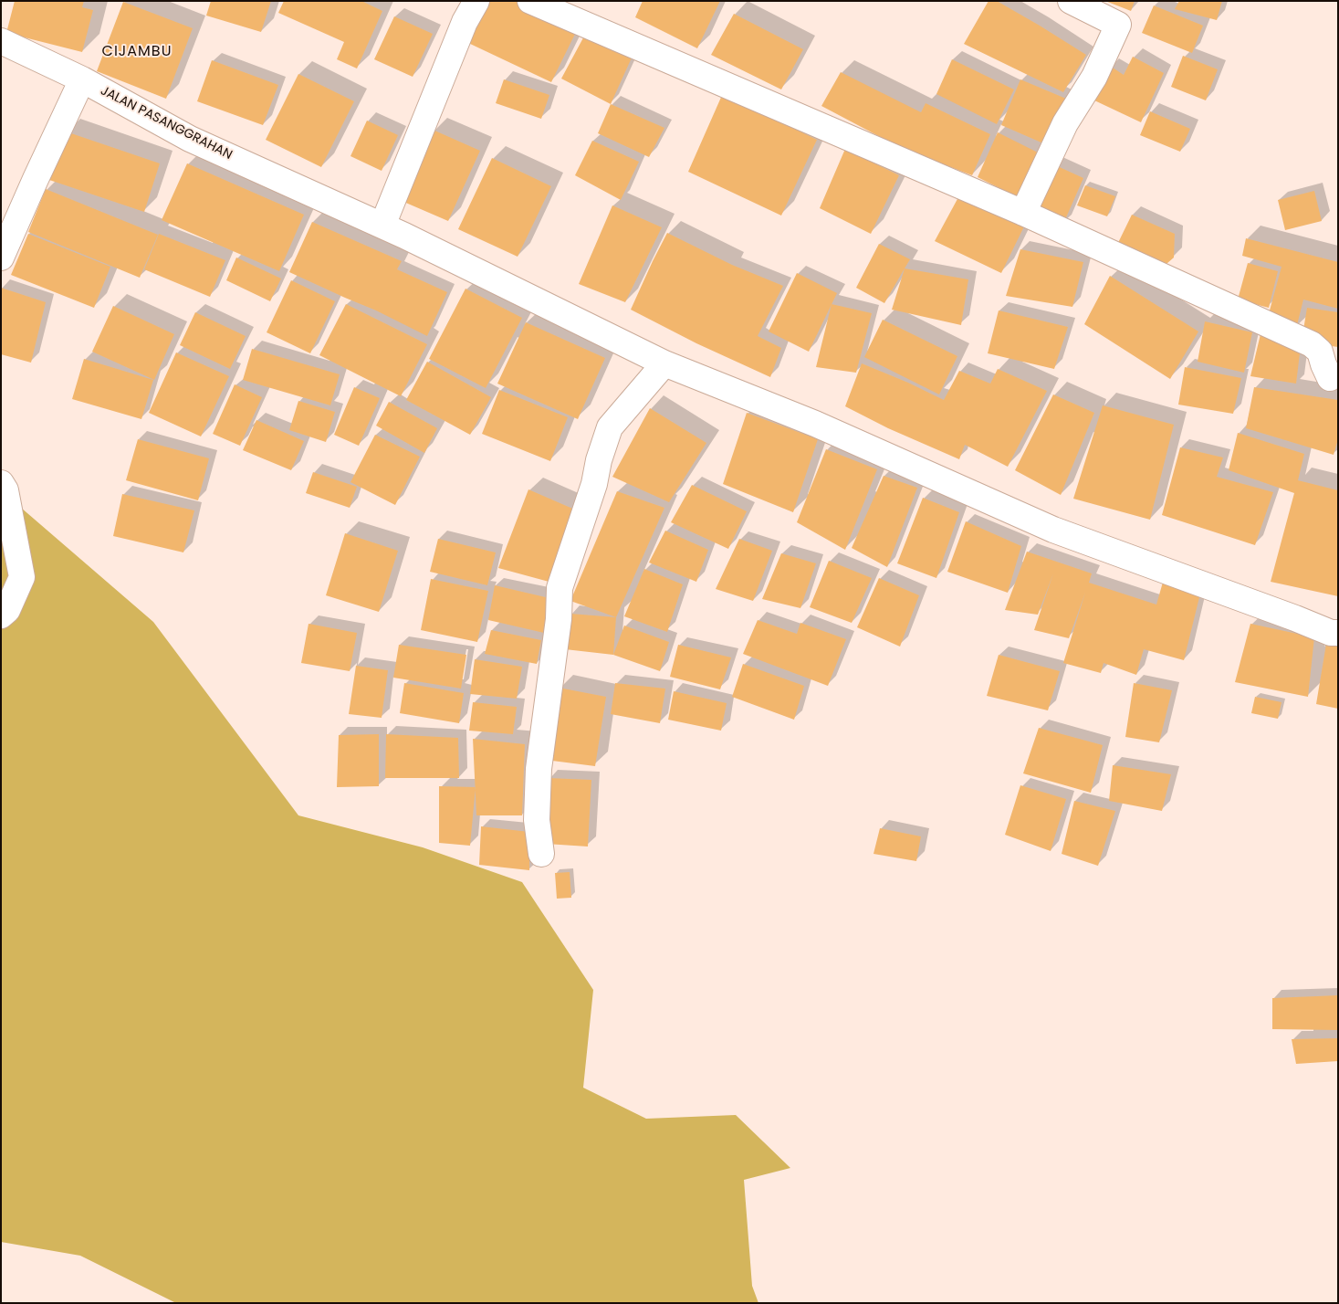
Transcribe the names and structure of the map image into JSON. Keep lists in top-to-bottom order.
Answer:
{
  "streets": {
    "street": ["JALAN PASANGGRAHAN"]
  },
  "districts": ["CIJAMBU"]
}
